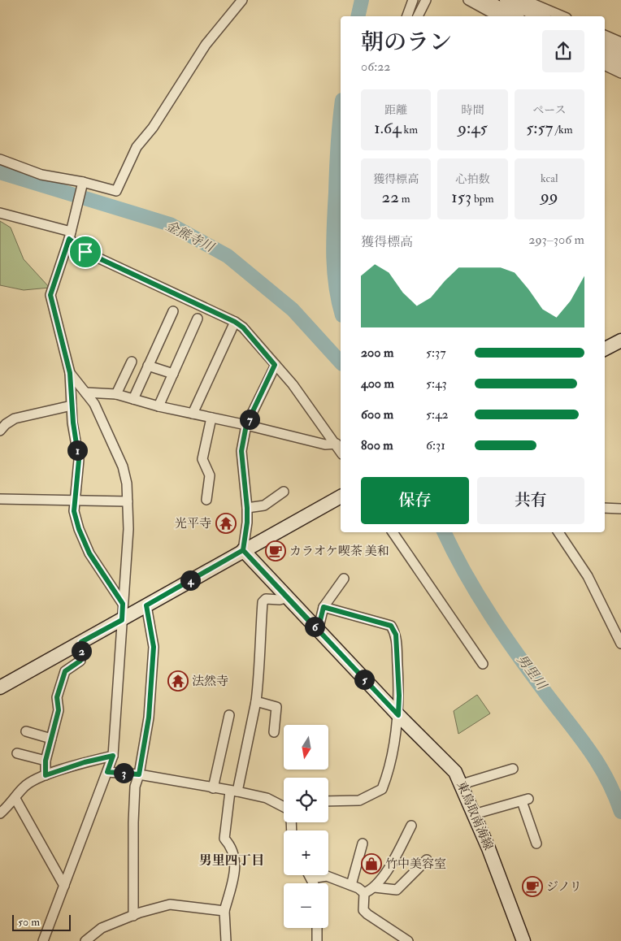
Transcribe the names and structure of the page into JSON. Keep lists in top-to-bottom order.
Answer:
{
  "streets": {
    "main road": ["東鳥取南海線"]
  },
  "districts": ["男里四丁目"],
  "water": ["金熊寺川", "男里川"],
  "places": {
    "temple": ["光平寺", "法然寺"],
    "cafe": ["カラオケ喫茶 美和", "ジノリ"],
    "shop": ["竹中美容室"]
  },
  "scale_bar": "50 m",
  "north": "bottom",
  "page": {
    "heading": ["朝のラン", "06:22"],
    "stats": [
      ["距離", "1.64 km"],
      ["時間", "9:45"],
      ["ペース", "5:57 /km"],
      ["獲得標高", "22 m"],
      ["心拍数", "153 bpm"],
      ["kcal", "99"]
    ],
    "chart": ["獲得標高", "293–306 m"],
    "list": [
      {
        "name": "200 m",
        "note": "5:37"
      },
      {
        "name": "400 m",
        "note": "5:43"
      },
      {
        "name": "600 m",
        "note": "5:42"
      },
      {
        "name": "800 m",
        "note": "6:31"
      }
    ],
    "pins": [
      "7",
      "1",
      "4",
      "6",
      "2",
      "5",
      "3"
    ],
    "buttons": ["保存", "共有"],
    "map_buttons": ["+", "−"],
    "scale": "50 m"
  }
}
